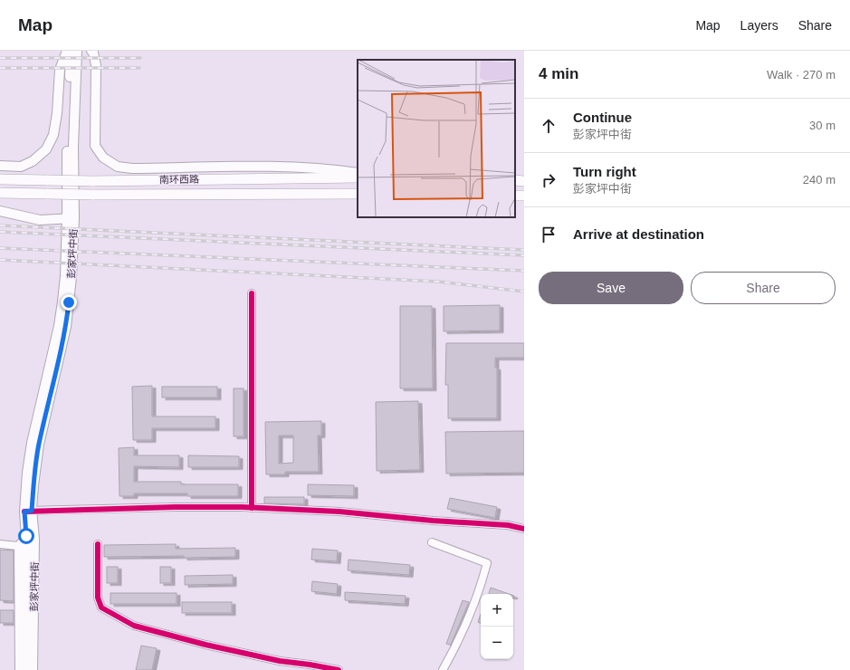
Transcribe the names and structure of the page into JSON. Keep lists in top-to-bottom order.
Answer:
{
  "streets": {
    "highway": ["南环西路"],
    "main road": ["彭家坪中街"]
  },
  "page": {
    "header": "Map",
    "nav": ["Map", "Layers", "Share"],
    "heading": ["4 min", "Walk · 270 m"],
    "list": [
      ["Continue", "彭家坪中街", "30 m"],
      ["Turn right", "彭家坪中街", "240 m"],
      "Arrive at destination"
    ],
    "buttons": ["Save", "Share"],
    "map_buttons": ["+", "−"]
  }
}
